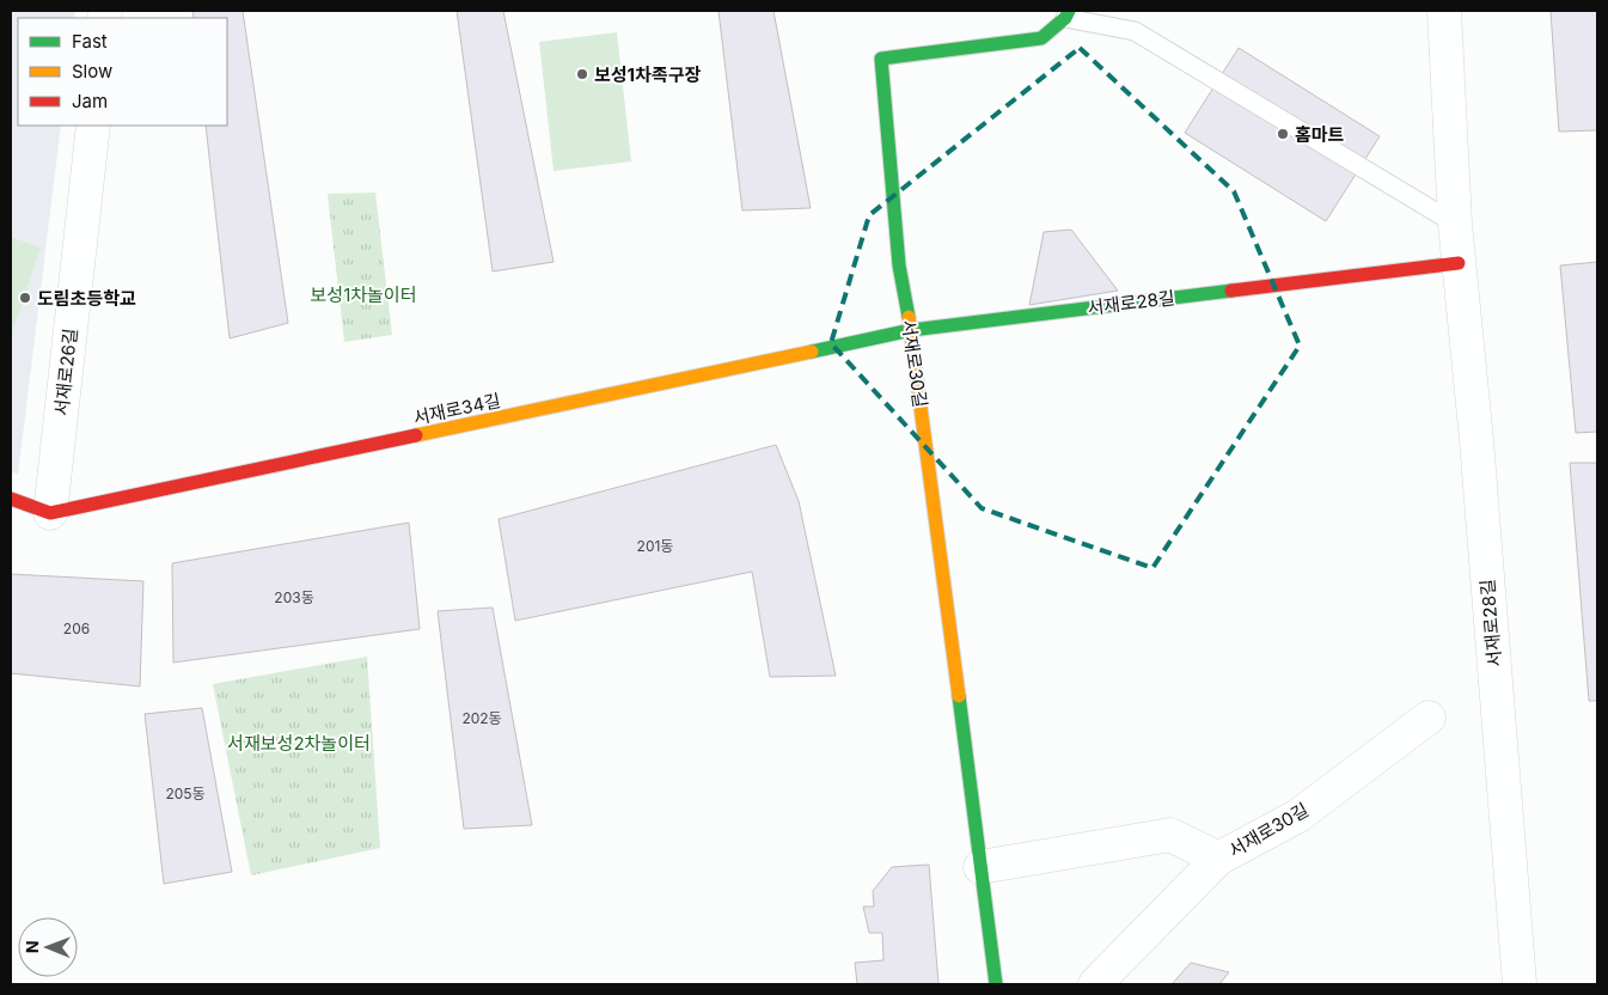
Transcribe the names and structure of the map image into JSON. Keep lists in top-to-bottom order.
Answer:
{
  "streets": {
    "street": [
      "서재로28길",
      "서재로30길",
      "서재로26길",
      "서재로34길"
    ]
  },
  "crossings": [
    ["서재로28길", "서재로30길"],
    ["서재로28길", "서재로34길"],
    ["서재로30길", "서재로34길"],
    ["서재로26길", "서재로34길"]
  ],
  "parks": ["보성1차놀이터", "서재보성2차놀이터"],
  "places": ["보성1차족구장", "홈마트", "도림초등학교"],
  "house_numbers": [
    "201동",
    "203동",
    "206",
    "202동",
    "205동"
  ],
  "legend": ["Fast", "Slow", "Jam"],
  "north": "left"
}
